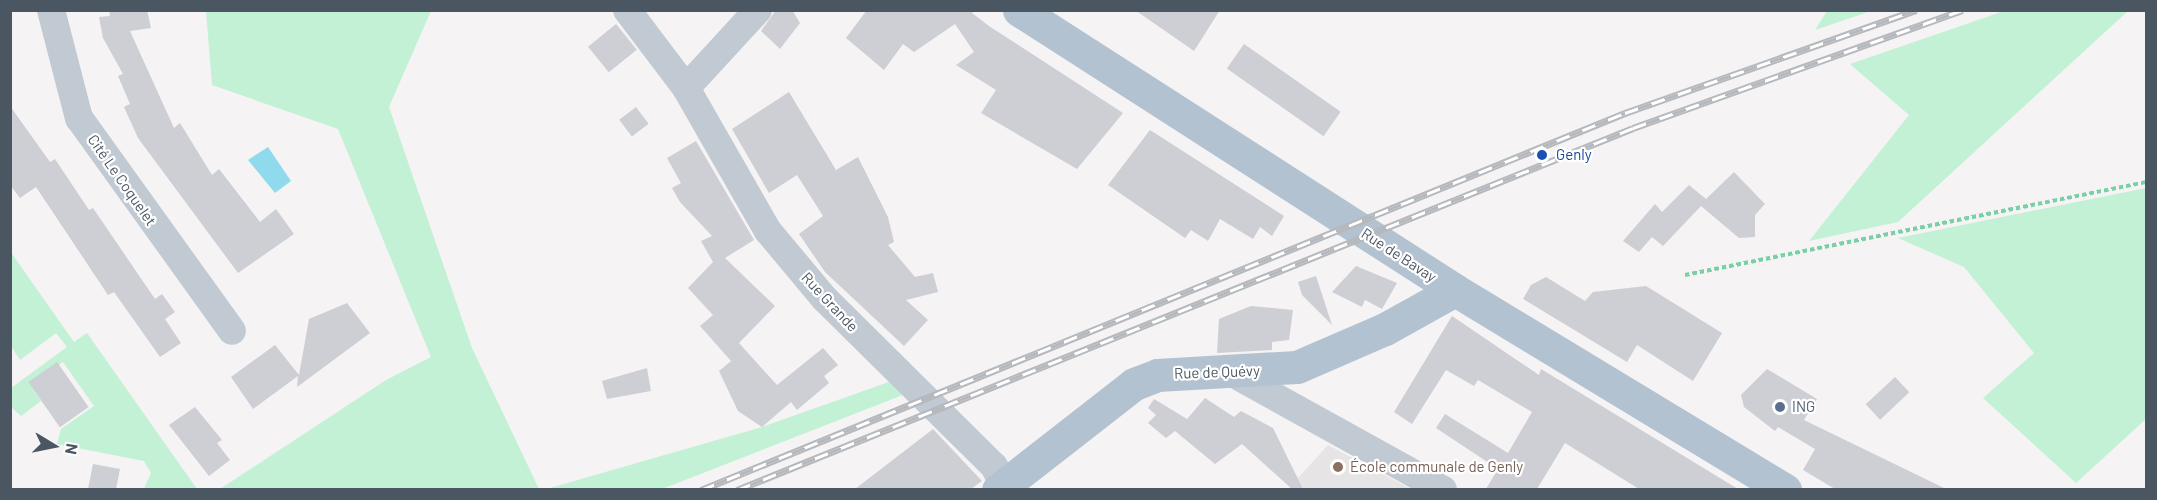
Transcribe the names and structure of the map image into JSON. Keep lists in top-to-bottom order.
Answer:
{
  "streets": {
    "main road": ["Rue de Bavay", "Rue de Quévy"],
    "street": ["Cité Le Coquelet", "Rue Grande"]
  },
  "crossings": [
    ["Rue de Bavay", "Rue de Quévy"],
    ["Rue Grande", "Rue de Quévy"]
  ],
  "places": ["Genly", "ING", "École communale de Genly"],
  "north": "right"
}
